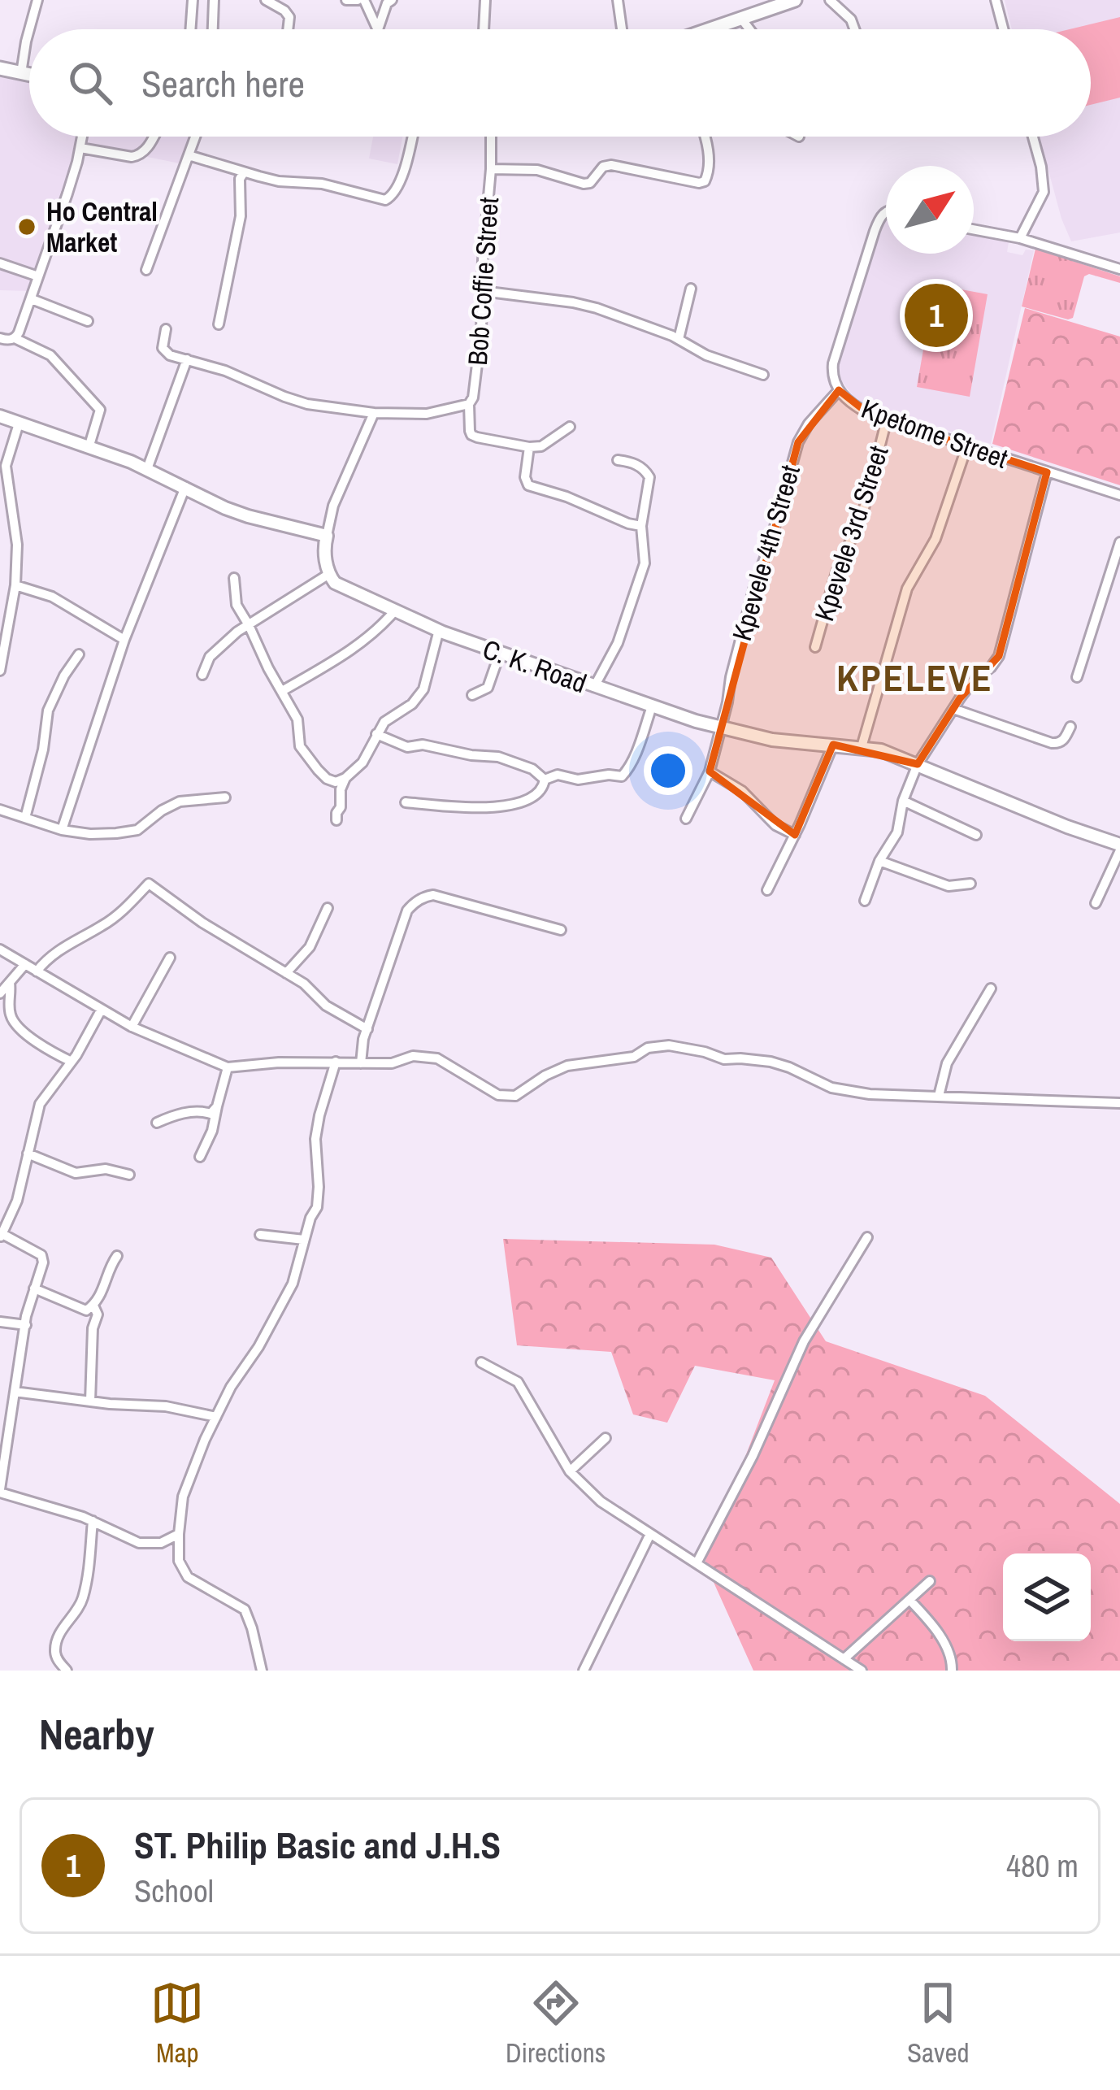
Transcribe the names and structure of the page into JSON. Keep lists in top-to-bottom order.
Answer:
{
  "streets": {
    "street": [
      "Bob Coffie Street",
      "Kpetome Street",
      "Kpevele 3rd Street",
      "Kpevele 4th Street",
      "C. K. Road"
    ]
  },
  "crossings": [
    ["Kpetome Street", "Kpevele 3rd Street"],
    ["Kpetome Street", "Kpevele 4th Street"],
    ["Kpevele 4th Street", "C. K. Road"]
  ],
  "districts": ["KPELEVE"],
  "places": ["Ho Central Market"],
  "north": "top right",
  "page": {
    "search": "Search here",
    "pins": "1",
    "heading": "Nearby",
    "list": [
      {
        "mark": "1",
        "name": "ST. Philip Basic and J.H.S",
        "note": "School",
        "value": "480 m"
      }
    ],
    "nav": ["Map", "Directions", "Saved"]
  }
}
